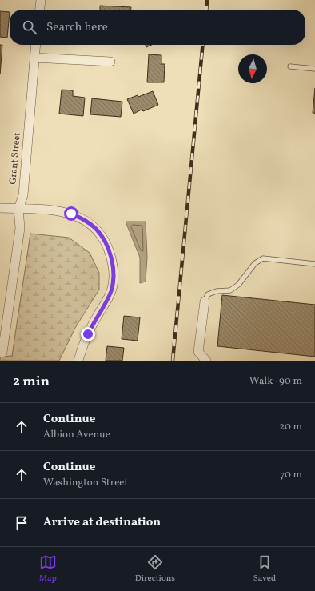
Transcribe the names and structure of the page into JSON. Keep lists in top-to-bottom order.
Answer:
{
  "streets": {
    "street": ["Grant Street"]
  },
  "north": "bottom",
  "page": {
    "search": "Search here",
    "heading": ["2 min", "Walk · 90 m"],
    "list": [
      ["Continue", "Albion Avenue", "20 m"],
      ["Continue", "Washington Street", "70 m"],
      "Arrive at destination"
    ],
    "nav": ["Map", "Directions", "Saved"]
  }
}
